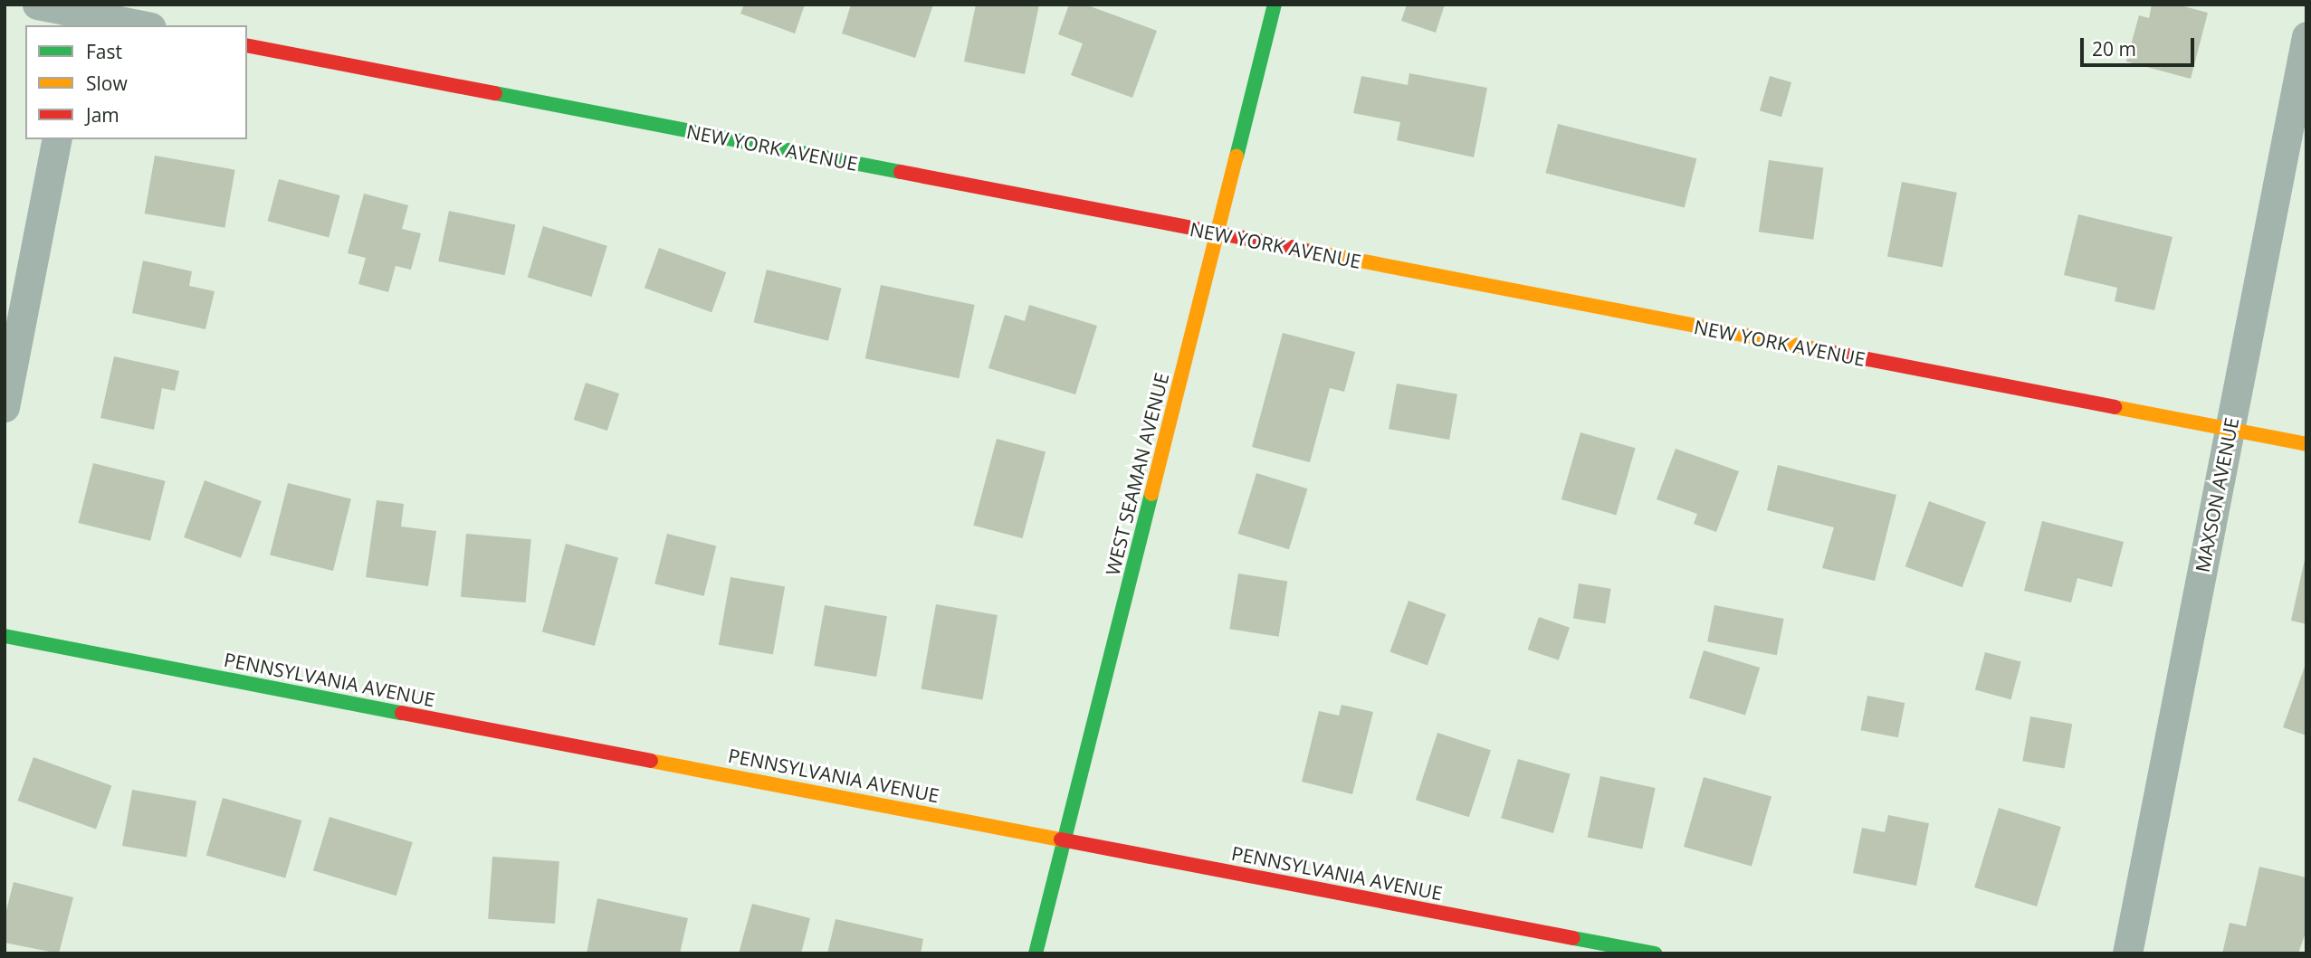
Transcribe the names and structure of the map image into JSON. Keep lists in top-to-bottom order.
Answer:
{
  "streets": {
    "street": [
      "NEW YORK AVENUE",
      "WEST SEAMAN AVENUE",
      "MAXSON AVENUE",
      "PENNSYLVANIA AVENUE"
    ]
  },
  "crossings": [
    ["NEW YORK AVENUE", "WEST SEAMAN AVENUE"],
    ["NEW YORK AVENUE", "MAXSON AVENUE"],
    ["WEST SEAMAN AVENUE", "PENNSYLVANIA AVENUE"]
  ],
  "legend": ["Fast", "Slow", "Jam"],
  "scale_bar": "20 m"
}
